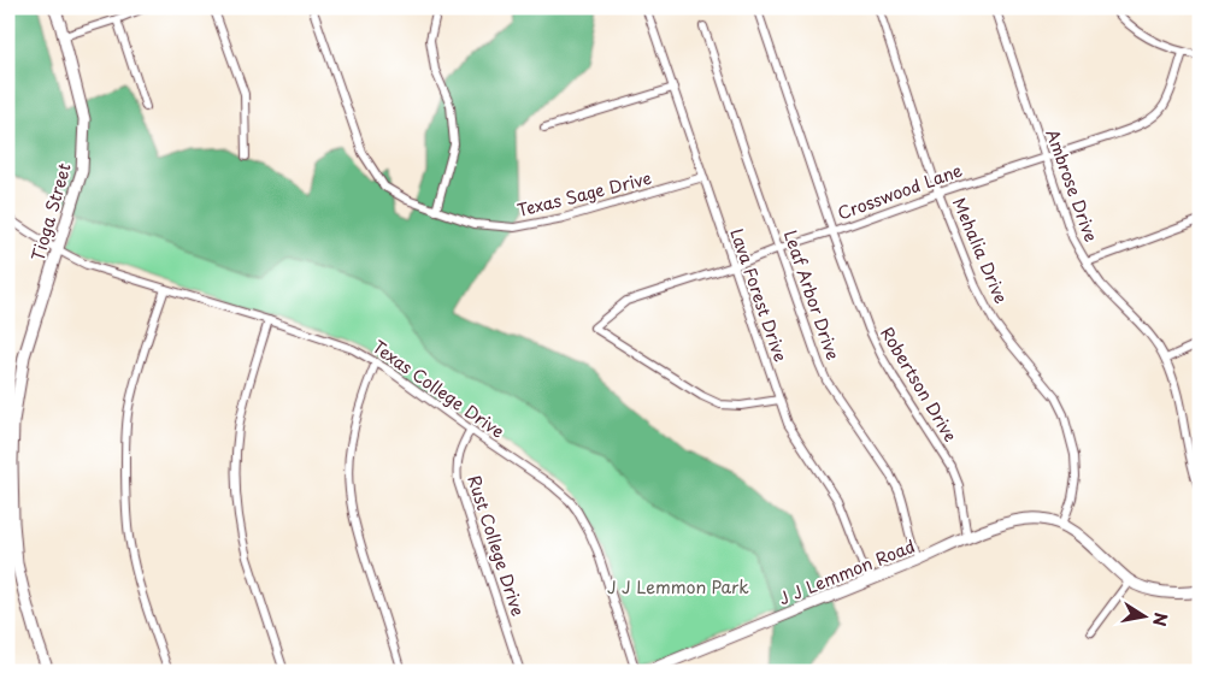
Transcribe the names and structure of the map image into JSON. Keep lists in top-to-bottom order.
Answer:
{
  "streets": {
    "street": [
      "Ambrose Drive",
      "Crosswood Lane",
      "Texas Sage Drive",
      "Tioga Street",
      "Mehalia Drive",
      "Lava Forest Drive",
      "Leaf Arbor Drive",
      "Robertson Drive",
      "Texas College Drive",
      "Rust College Drive",
      "J J Lemmon Road"
    ]
  },
  "crossings": [
    ["Ambrose Drive", "Crosswood Lane"],
    ["Crosswood Lane", "Mehalia Drive"],
    ["Crosswood Lane", "Lava Forest Drive"],
    ["Crosswood Lane", "Leaf Arbor Drive"],
    ["Crosswood Lane", "Robertson Drive"],
    ["Texas Sage Drive", "Lava Forest Drive"],
    ["Tioga Street", "Texas College Drive"],
    ["Mehalia Drive", "J J Lemmon Road"],
    ["Lava Forest Drive", "J J Lemmon Road"],
    ["Leaf Arbor Drive", "J J Lemmon Road"],
    ["Robertson Drive", "J J Lemmon Road"],
    ["Texas College Drive", "Rust College Drive"]
  ],
  "parks": ["J J Lemmon Park"],
  "north": "right"
}
